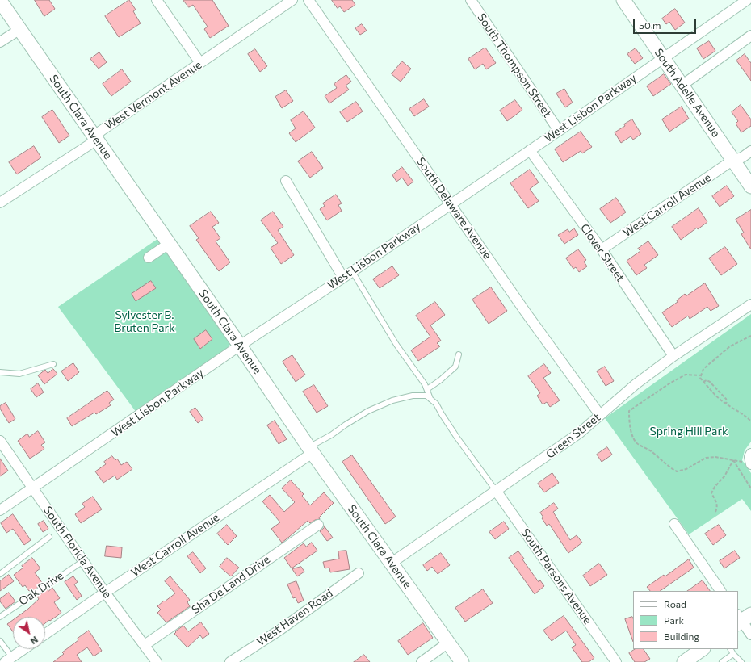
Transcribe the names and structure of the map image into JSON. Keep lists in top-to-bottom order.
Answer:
{
  "streets": {
    "street": [
      "South Thompson Street",
      "South Adelle Avenue",
      "West Vermont Avenue",
      "West Lisbon Parkway",
      "South Clara Avenue",
      "West Carroll Avenue",
      "South Delaware Avenue",
      "Clover Street",
      "Green Street",
      "South Florida Avenue",
      "South Parsons Avenue",
      "Sha De Land Drive",
      "West Haven Road"
    ],
    "lane": ["Oak Drive"]
  },
  "crossings": [
    ["South Thompson Street", "West Lisbon Parkway"],
    ["South Adelle Avenue", "West Lisbon Parkway"],
    ["South Adelle Avenue", "West Carroll Avenue"],
    ["West Vermont Avenue", "South Clara Avenue"],
    ["West Lisbon Parkway", "South Clara Avenue"],
    ["West Lisbon Parkway", "South Delaware Avenue"],
    ["West Lisbon Parkway", "Clover Street"],
    ["West Lisbon Parkway", "South Florida Avenue"],
    ["South Clara Avenue", "West Carroll Avenue"],
    ["South Clara Avenue", "Green Street"],
    ["West Carroll Avenue", "Clover Street"],
    ["West Carroll Avenue", "South Florida Avenue"],
    ["South Delaware Avenue", "Green Street"],
    ["Clover Street", "Green Street"],
    ["Green Street", "South Parsons Avenue"],
    ["South Florida Avenue", "Sha De Land Drive"],
    ["South Florida Avenue", "Oak Drive"]
  ],
  "parks": ["Sylvester B. Bruten Park", "Spring Hill Park"],
  "legend": ["Road", "Park", "Building"],
  "scale_bar": "50 m",
  "north": "bottom right"
}
